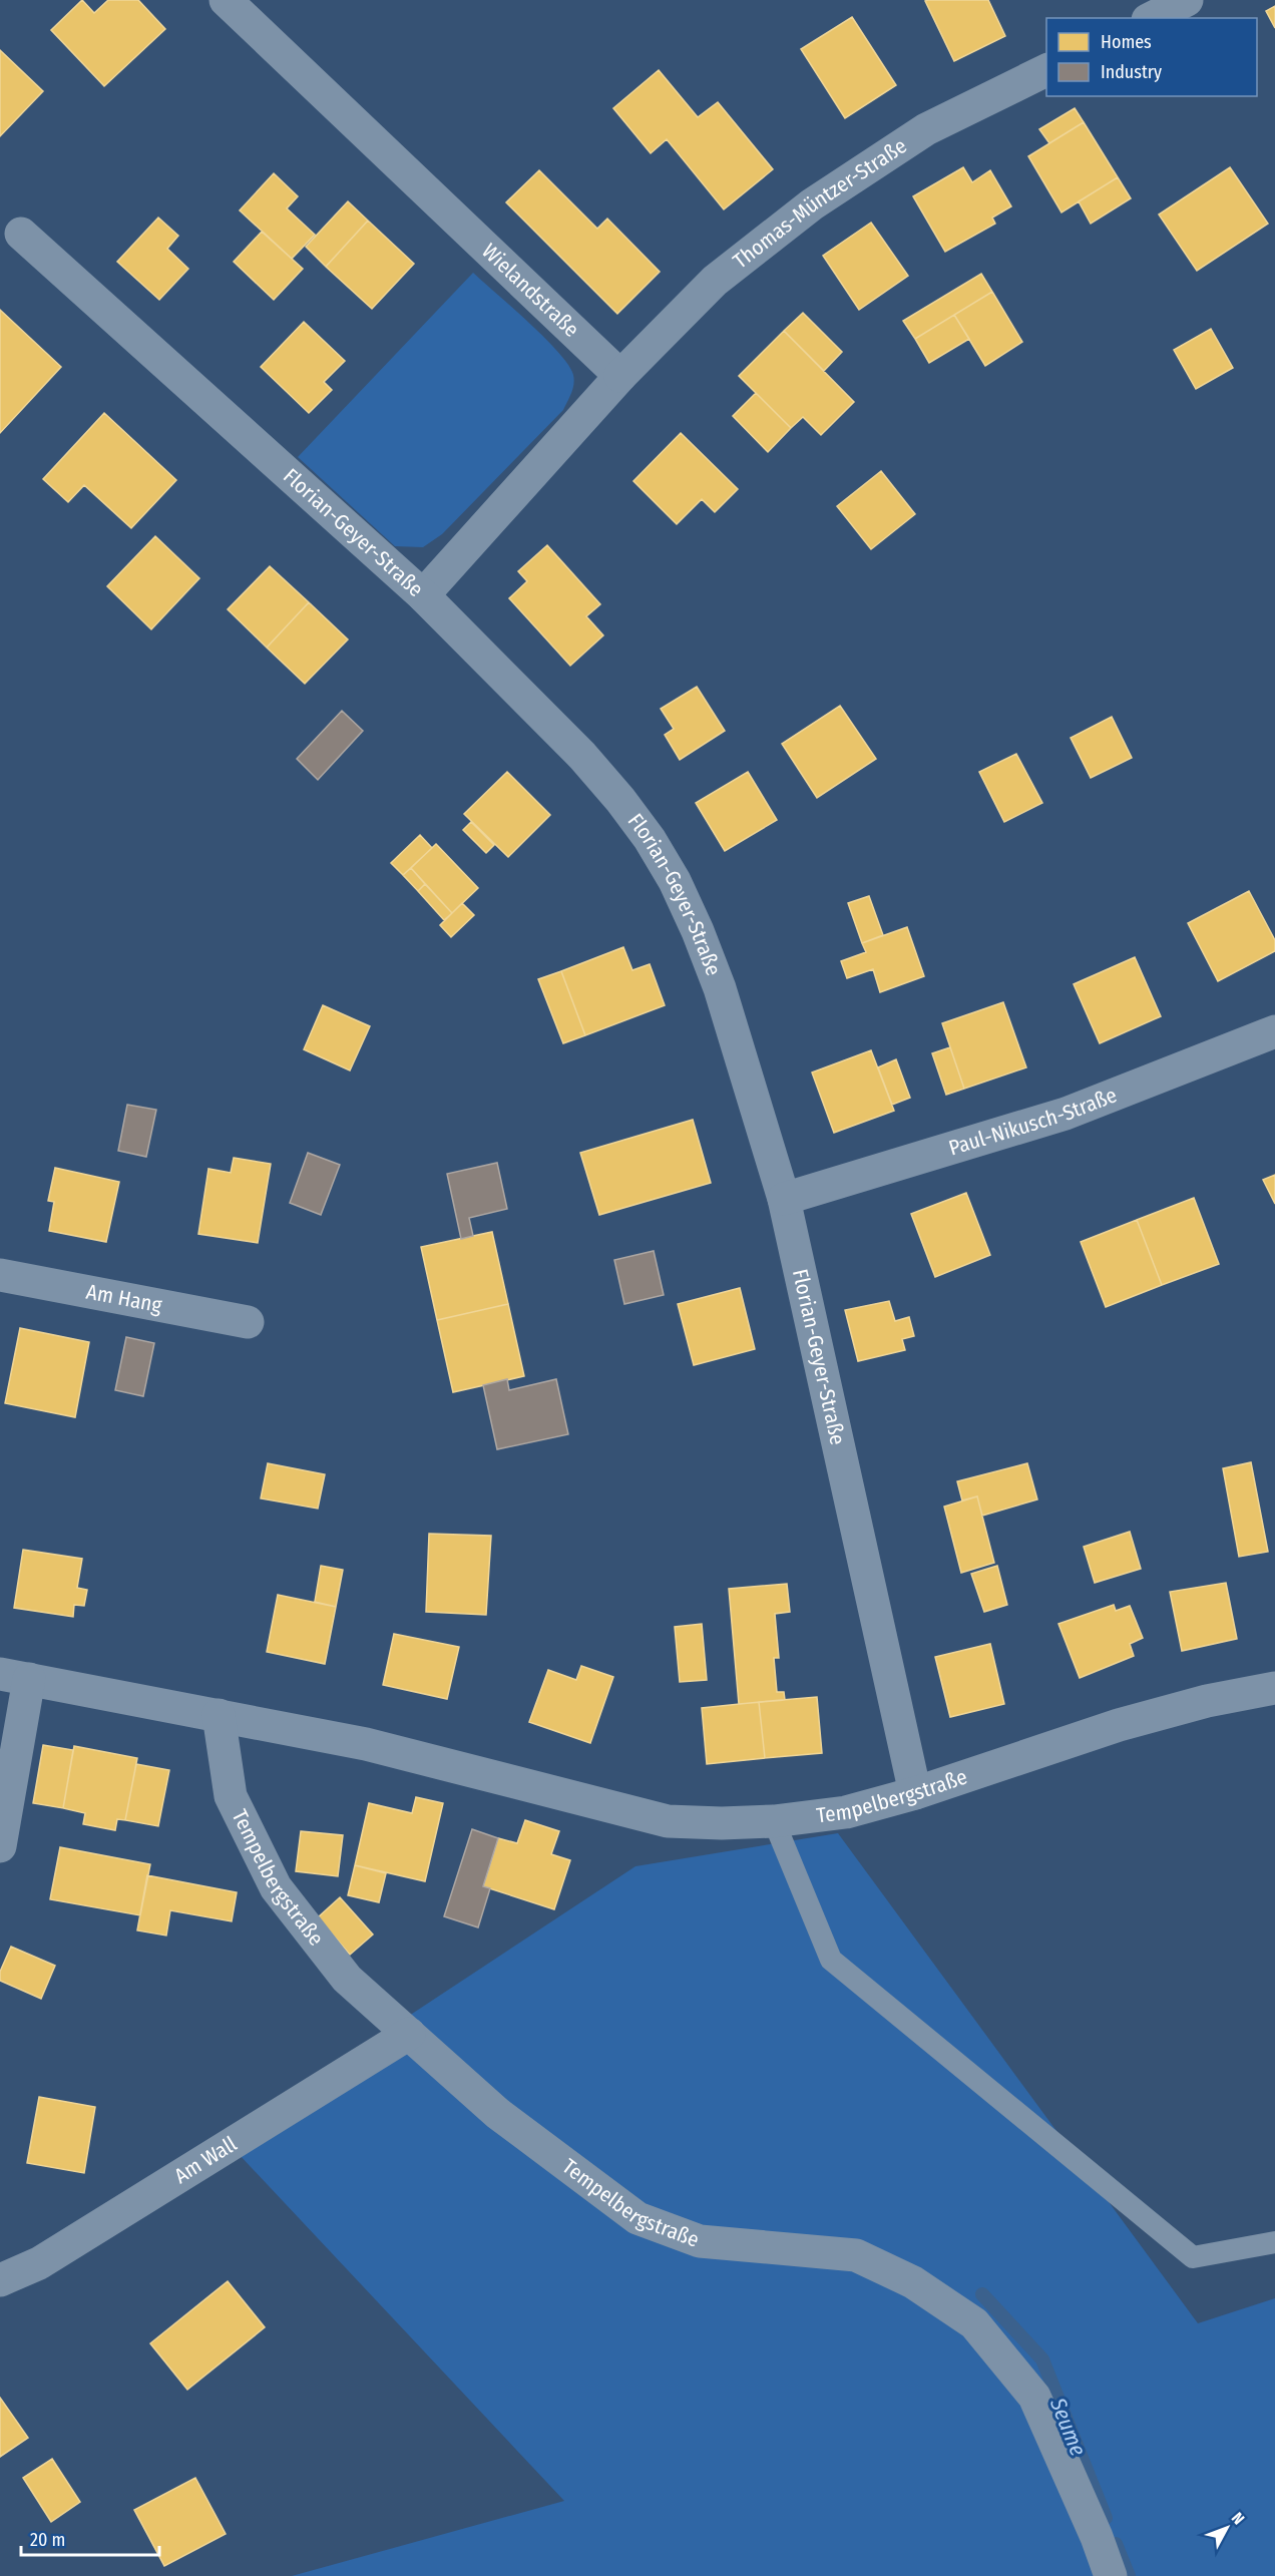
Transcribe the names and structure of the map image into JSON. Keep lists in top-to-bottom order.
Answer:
{
  "streets": {
    "street": [
      "Thomas-Müntzer-Straße",
      "Wielandstraße",
      "Florian-Geyer-Straße",
      "Paul-Nikusch-Straße",
      "Am Hang",
      "Tempelbergstraße",
      "Am Wall"
    ]
  },
  "crossings": [
    ["Thomas-Müntzer-Straße", "Wielandstraße"],
    ["Florian-Geyer-Straße", "Paul-Nikusch-Straße"],
    ["Florian-Geyer-Straße", "Tempelbergstraße"],
    ["Tempelbergstraße", "Am Wall"]
  ],
  "water": ["Seume"],
  "legend": ["Homes", "Industry"],
  "scale_bar": "20 m",
  "north": "top right"
}
